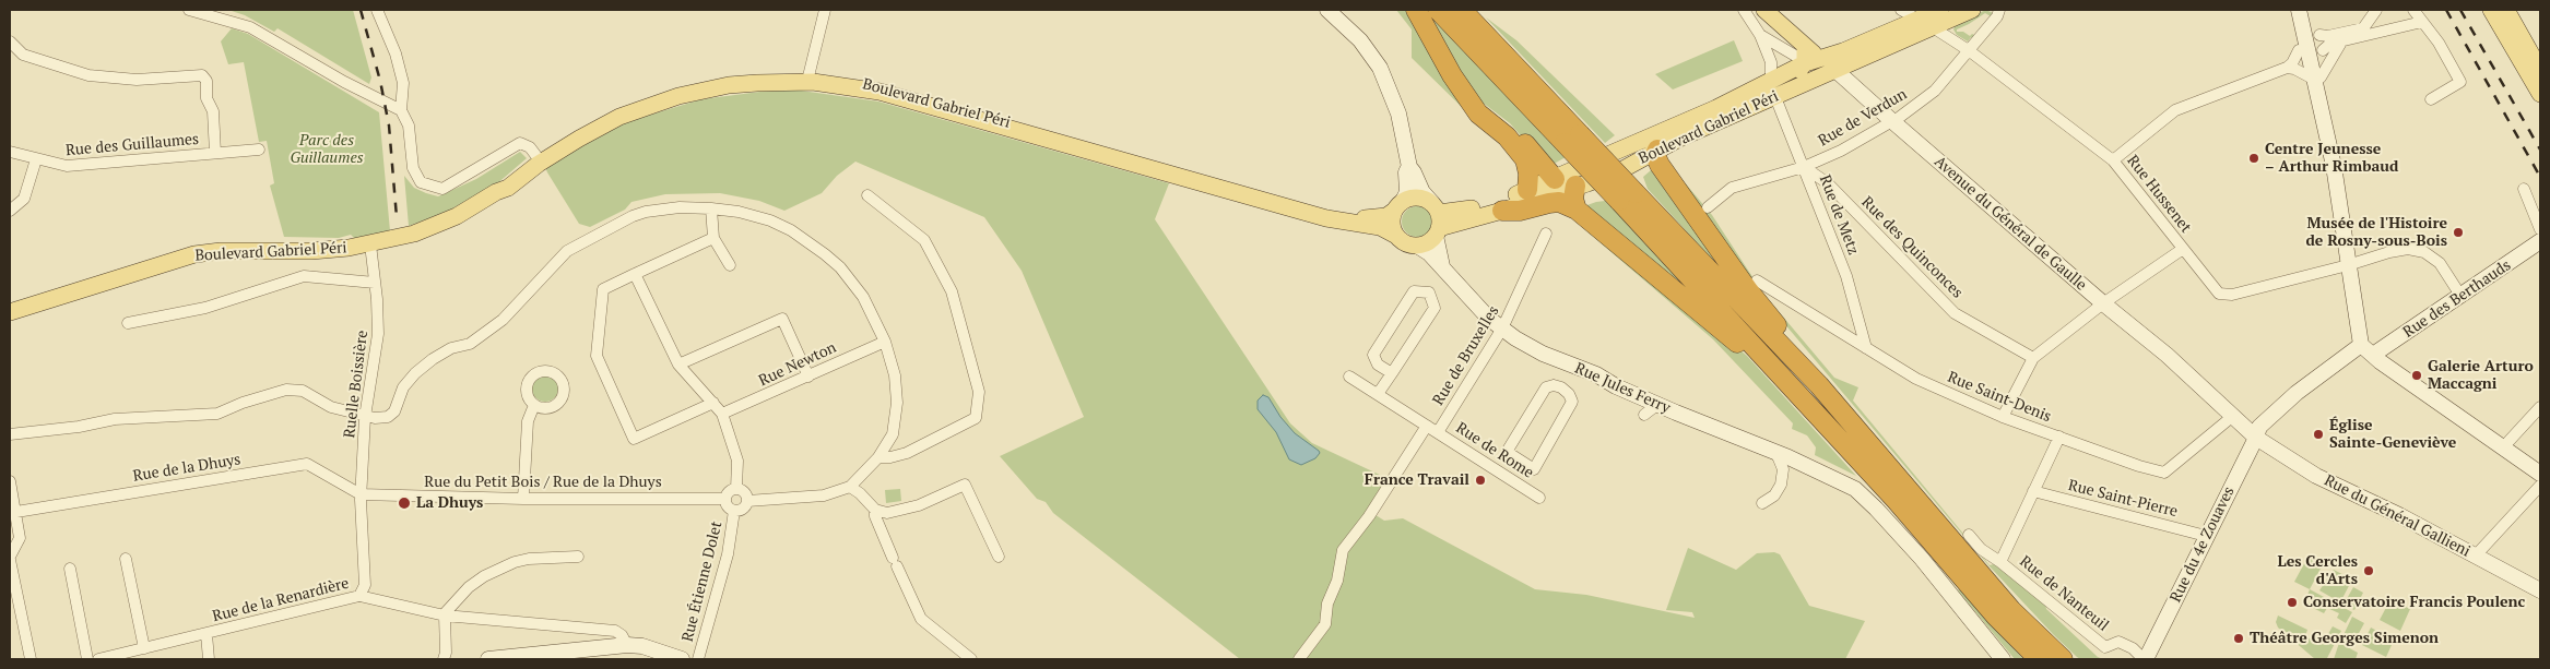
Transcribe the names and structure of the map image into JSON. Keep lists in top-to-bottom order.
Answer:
{
  "streets": {
    "main road": [
      "Boulevard Gabriel Péri",
      "Avenue du Général de Gaulle",
      "Rue des Berthauds",
      "Rue Jules Ferry",
      "Rue du Général Gallieni",
      "Rue du 4e Zouaves"
    ],
    "street": [
      "Rue de Verdun",
      "Rue des Guillaumes",
      "Rue Hussenet",
      "Rue de Metz",
      "Rue des Quinconces",
      "Rue de Bruxelles",
      "Rue Newton",
      "Ruelle Boissière",
      "Rue Saint-Denis",
      "Rue de Rome",
      "Rue de la Dhuys",
      "Rue du Petit Bois / Rue de la Dhuys",
      "Rue Saint-Pierre",
      "Rue Étienne Dolet",
      "Rue de Nanteuil",
      "Rue de la Renardière"
    ]
  },
  "crossings": [
    ["Boulevard Gabriel Péri", "Rue Hussenet"],
    ["Boulevard Gabriel Péri", "Rue de Metz"],
    ["Boulevard Gabriel Péri", "Avenue du Général de Gaulle"],
    ["Boulevard Gabriel Péri", "Ruelle Boissière"],
    ["Boulevard Gabriel Péri", "Rue Jules Ferry"],
    ["Rue de Verdun", "Rue Hussenet"],
    ["Rue de Verdun", "Rue de Metz"],
    ["Rue de Verdun", "Avenue du Général de Gaulle"],
    ["Rue de Verdun", "Rue des Quinconces"],
    ["Rue de Metz", "Rue des Quinconces"],
    ["Rue de Metz", "Rue Saint-Denis"],
    ["Avenue du Général de Gaulle", "Rue des Berthauds"],
    ["Avenue du Général de Gaulle", "Rue Saint-Denis"],
    ["Avenue du Général de Gaulle", "Rue du Général Gallieni"],
    ["Avenue du Général de Gaulle", "Rue du 4e Zouaves"],
    ["Rue des Berthauds", "Rue du Général Gallieni"],
    ["Rue des Berthauds", "Rue du 4e Zouaves"],
    ["Rue de Bruxelles", "Rue Jules Ferry"],
    ["Rue de Bruxelles", "Rue de Rome"],
    ["Ruelle Boissière", "Rue de la Dhuys"],
    ["Ruelle Boissière", "Rue du Petit Bois / Rue de la Dhuys"],
    ["Ruelle Boissière", "Rue de la Renardière"],
    ["Rue Saint-Denis", "Rue de Nanteuil"],
    ["Rue de la Dhuys", "Rue du Petit Bois / Rue de la Dhuys"],
    ["Rue du Petit Bois / Rue de la Dhuys", "Rue Étienne Dolet"],
    ["Rue Saint-Pierre", "Rue du 4e Zouaves"],
    ["Rue Saint-Pierre", "Rue de Nanteuil"],
    ["Rue du Général Gallieni", "Rue du 4e Zouaves"],
    ["Rue du 4e Zouaves", "Rue de Nanteuil"]
  ],
  "parks": ["Parc des Guillaumes"],
  "places": [
    "Centre Jeunesse – Arthur Rimbaud",
    "Musée de l'Histoire de Rosny-sous-Bois",
    "Galerie Arturo Maccagni",
    "Église Sainte-Geneviève",
    "France Travail",
    "La Dhuys",
    "Les Cercles d'Arts",
    "Conservatoire Francis Poulenc",
    "Théâtre Georges Simenon"
  ]
}
